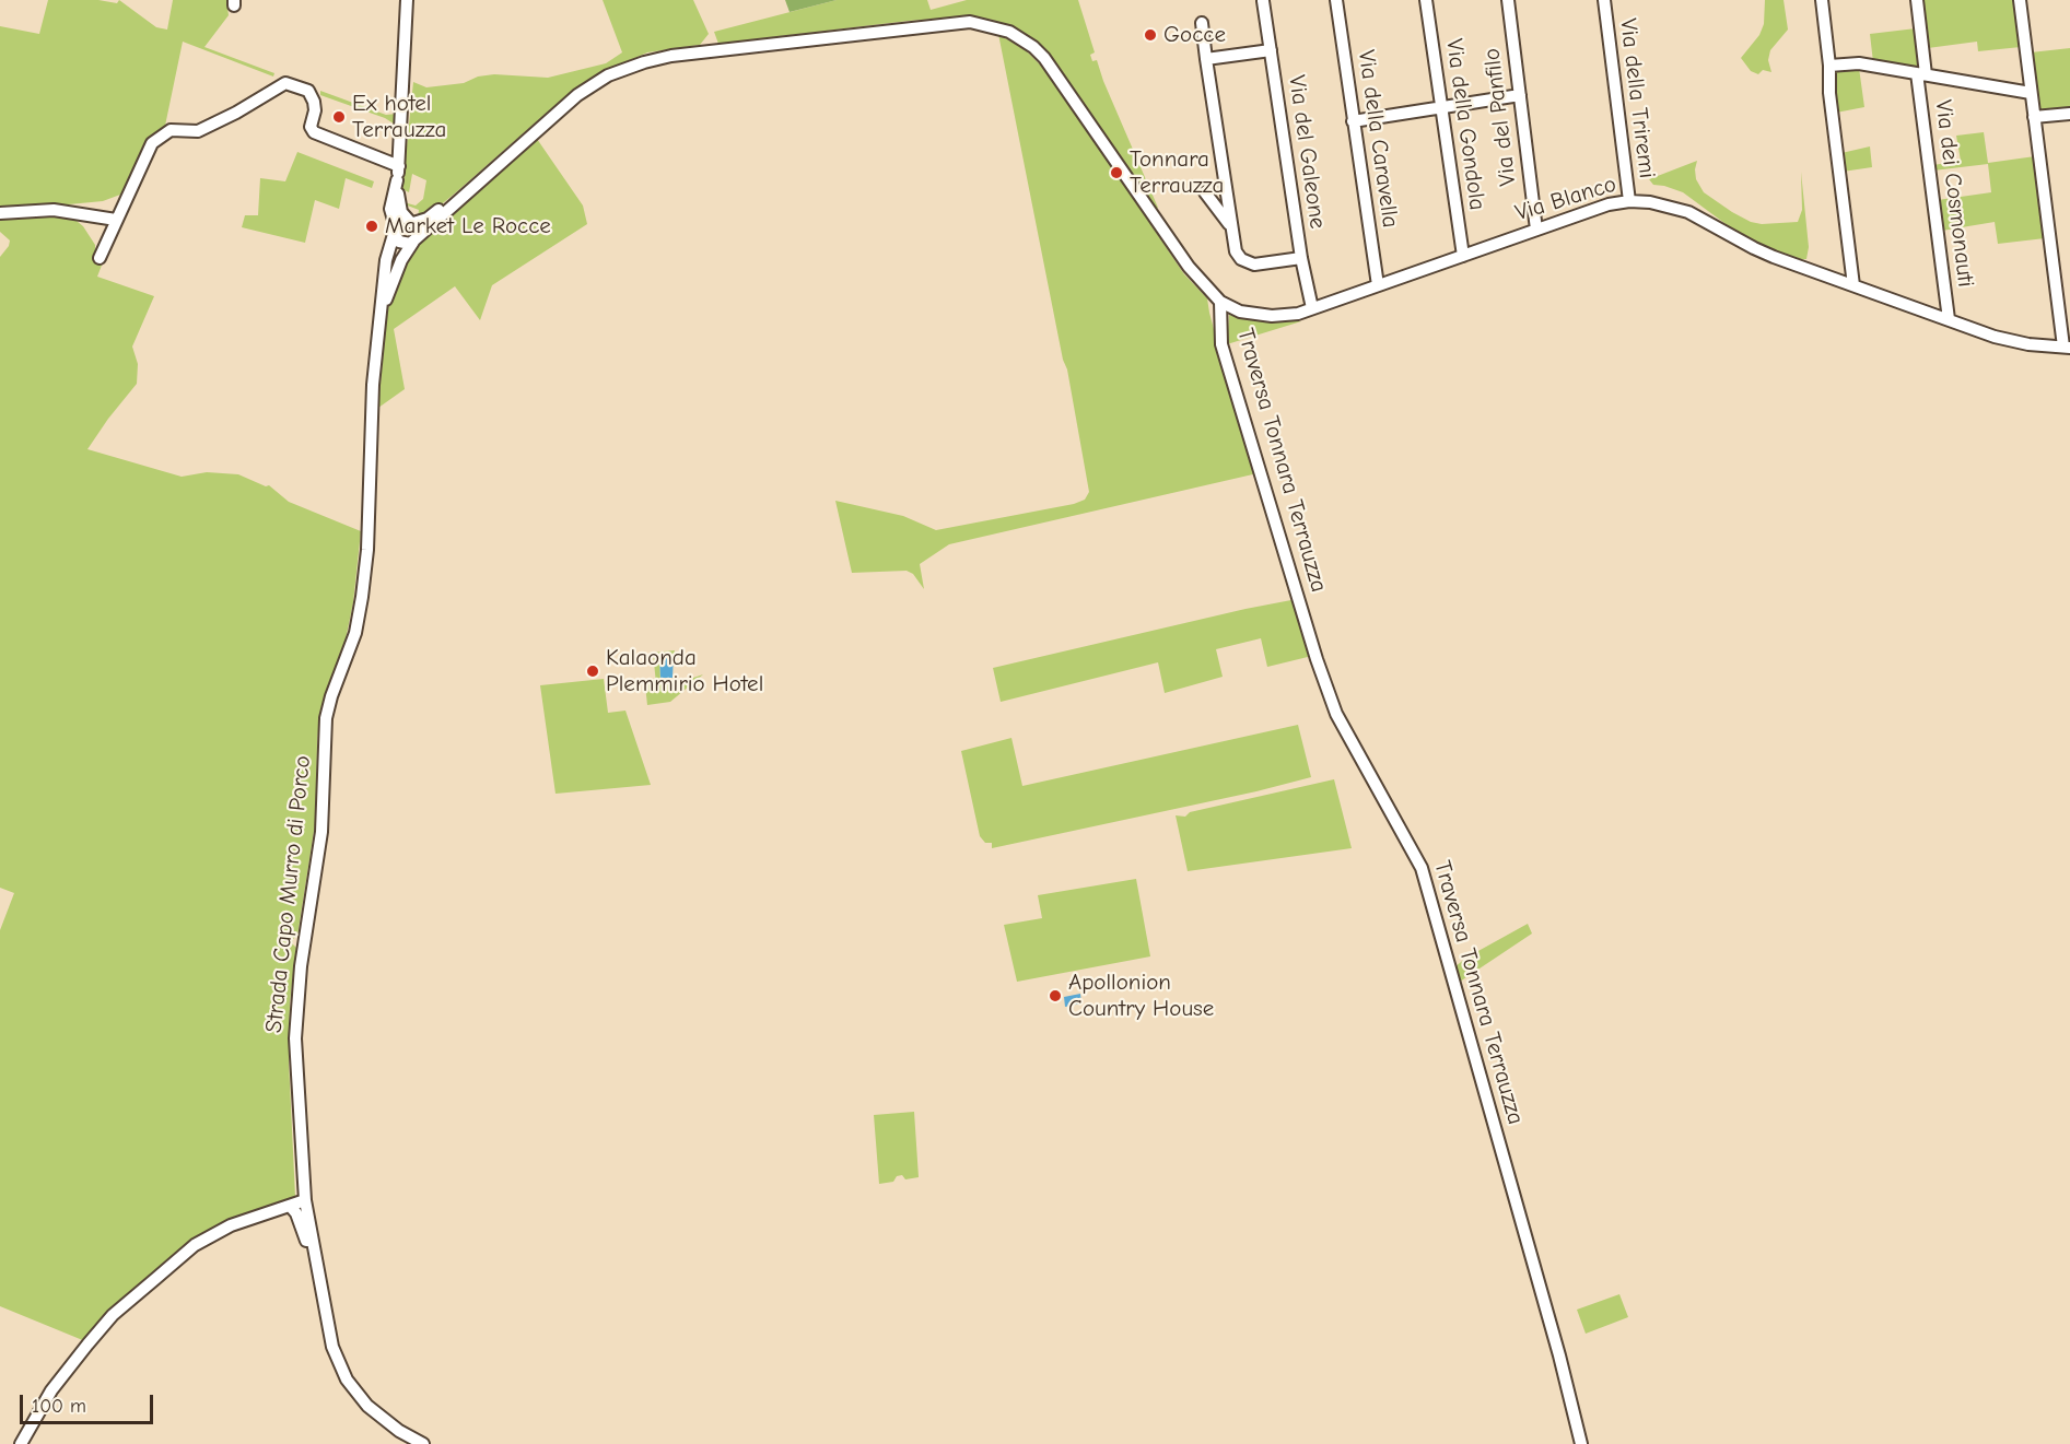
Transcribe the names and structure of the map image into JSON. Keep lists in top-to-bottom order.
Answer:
{
  "streets": {
    "street": [
      "Via della Triremi",
      "Via del Panfilo",
      "Via della Gondola",
      "Via della Caravella",
      "Via del Galeone",
      "Via dei Cosmonauti",
      "Via Blanco",
      "Traversa Tonnara Terrauzza",
      "Strada Capo Murro di Porco"
    ]
  },
  "crossings": [
    ["Via della Triremi", "Via Blanco"],
    ["Via del Panfilo", "Via Blanco"],
    ["Via della Gondola", "Via Blanco"],
    ["Via della Caravella", "Via Blanco"],
    ["Via del Galeone", "Via Blanco"],
    ["Via dei Cosmonauti", "Via Blanco"],
    ["Via Blanco", "Traversa Tonnara Terrauzza"]
  ],
  "places": [
    "Gocce",
    "Ex hotel Terrauzza",
    "Tonnara Terrauzza",
    "Market Le Rocce",
    "Kalaonda Plemmirio Hotel",
    "Apollonion Country House"
  ],
  "scale_bar": "100 m"
}
